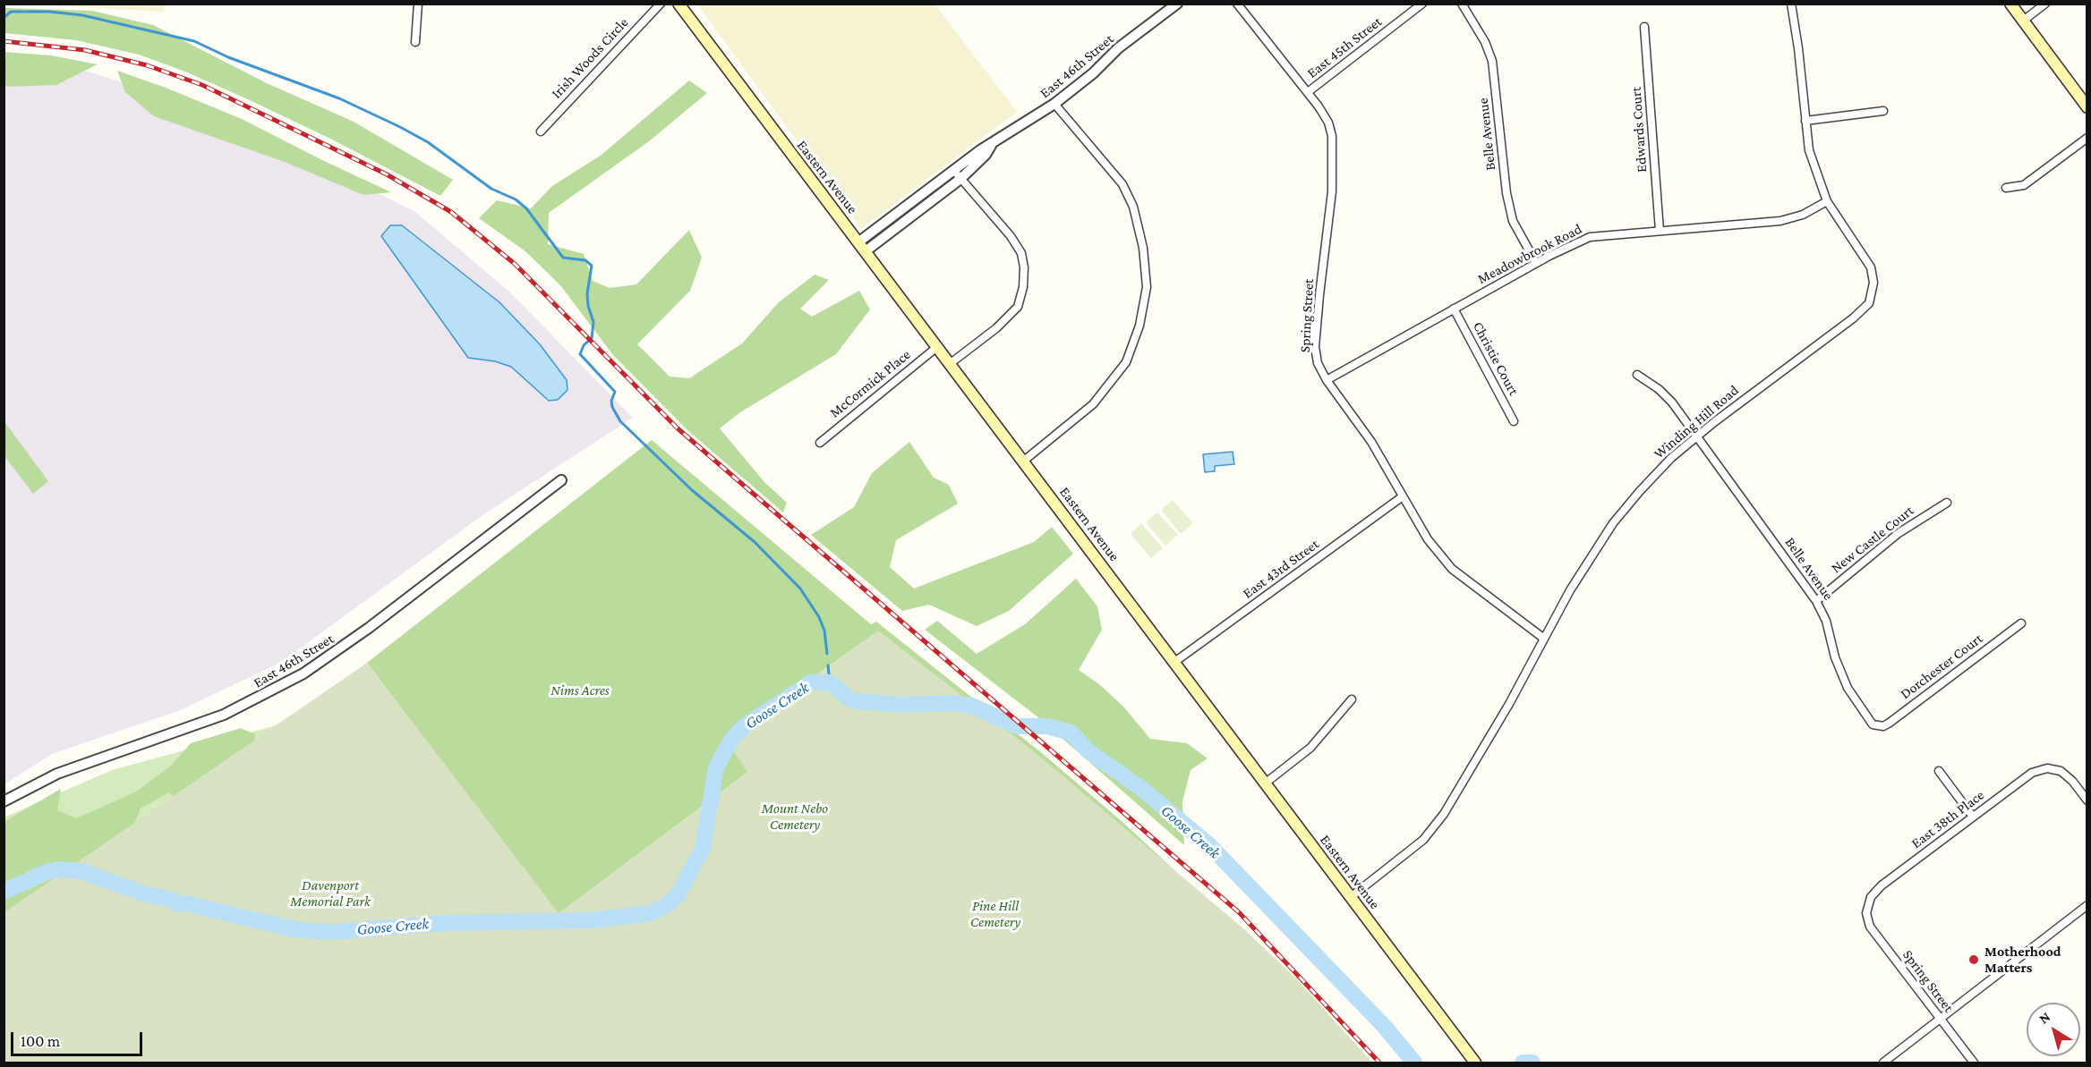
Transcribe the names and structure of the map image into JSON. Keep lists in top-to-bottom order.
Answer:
{
  "streets": {
    "main road": ["Eastern Avenue"],
    "street": [
      "East 45th Street",
      "Irish Woods Circle",
      "East 46th Street",
      "Edwards Court",
      "Belle Avenue",
      "Meadowbrook Road",
      "Spring Street",
      "Christie Court",
      "McCormick Place",
      "Winding Hill Road",
      "New Castle Court",
      "East 43rd Street",
      "Dorchester Court",
      "East 38th Place"
    ]
  },
  "crossings": [
    ["East 45th Street", "Spring Street"],
    ["East 46th Street", "Eastern Avenue"],
    ["Edwards Court", "Meadowbrook Road"],
    ["Belle Avenue", "Meadowbrook Road"],
    ["Belle Avenue", "Winding Hill Road"],
    ["Belle Avenue", "New Castle Court"],
    ["Belle Avenue", "Dorchester Court"],
    ["Eastern Avenue", "McCormick Place"],
    ["Eastern Avenue", "Winding Hill Road"],
    ["Eastern Avenue", "East 43rd Street"],
    ["Meadowbrook Road", "Spring Street"],
    ["Meadowbrook Road", "Christie Court"],
    ["Meadowbrook Road", "Winding Hill Road"],
    ["Spring Street", "Winding Hill Road"],
    ["Spring Street", "East 43rd Street"],
    ["Spring Street", "East 38th Place"]
  ],
  "water": ["Goose Creek"],
  "parks": [
    "Nims Acres",
    "Mount Nebo Cemetery",
    "Davenport Memorial Park",
    "Pine Hill Cemetery"
  ],
  "places": ["Motherhood Matters"],
  "scale_bar": "100 m",
  "north": "top left"
}
